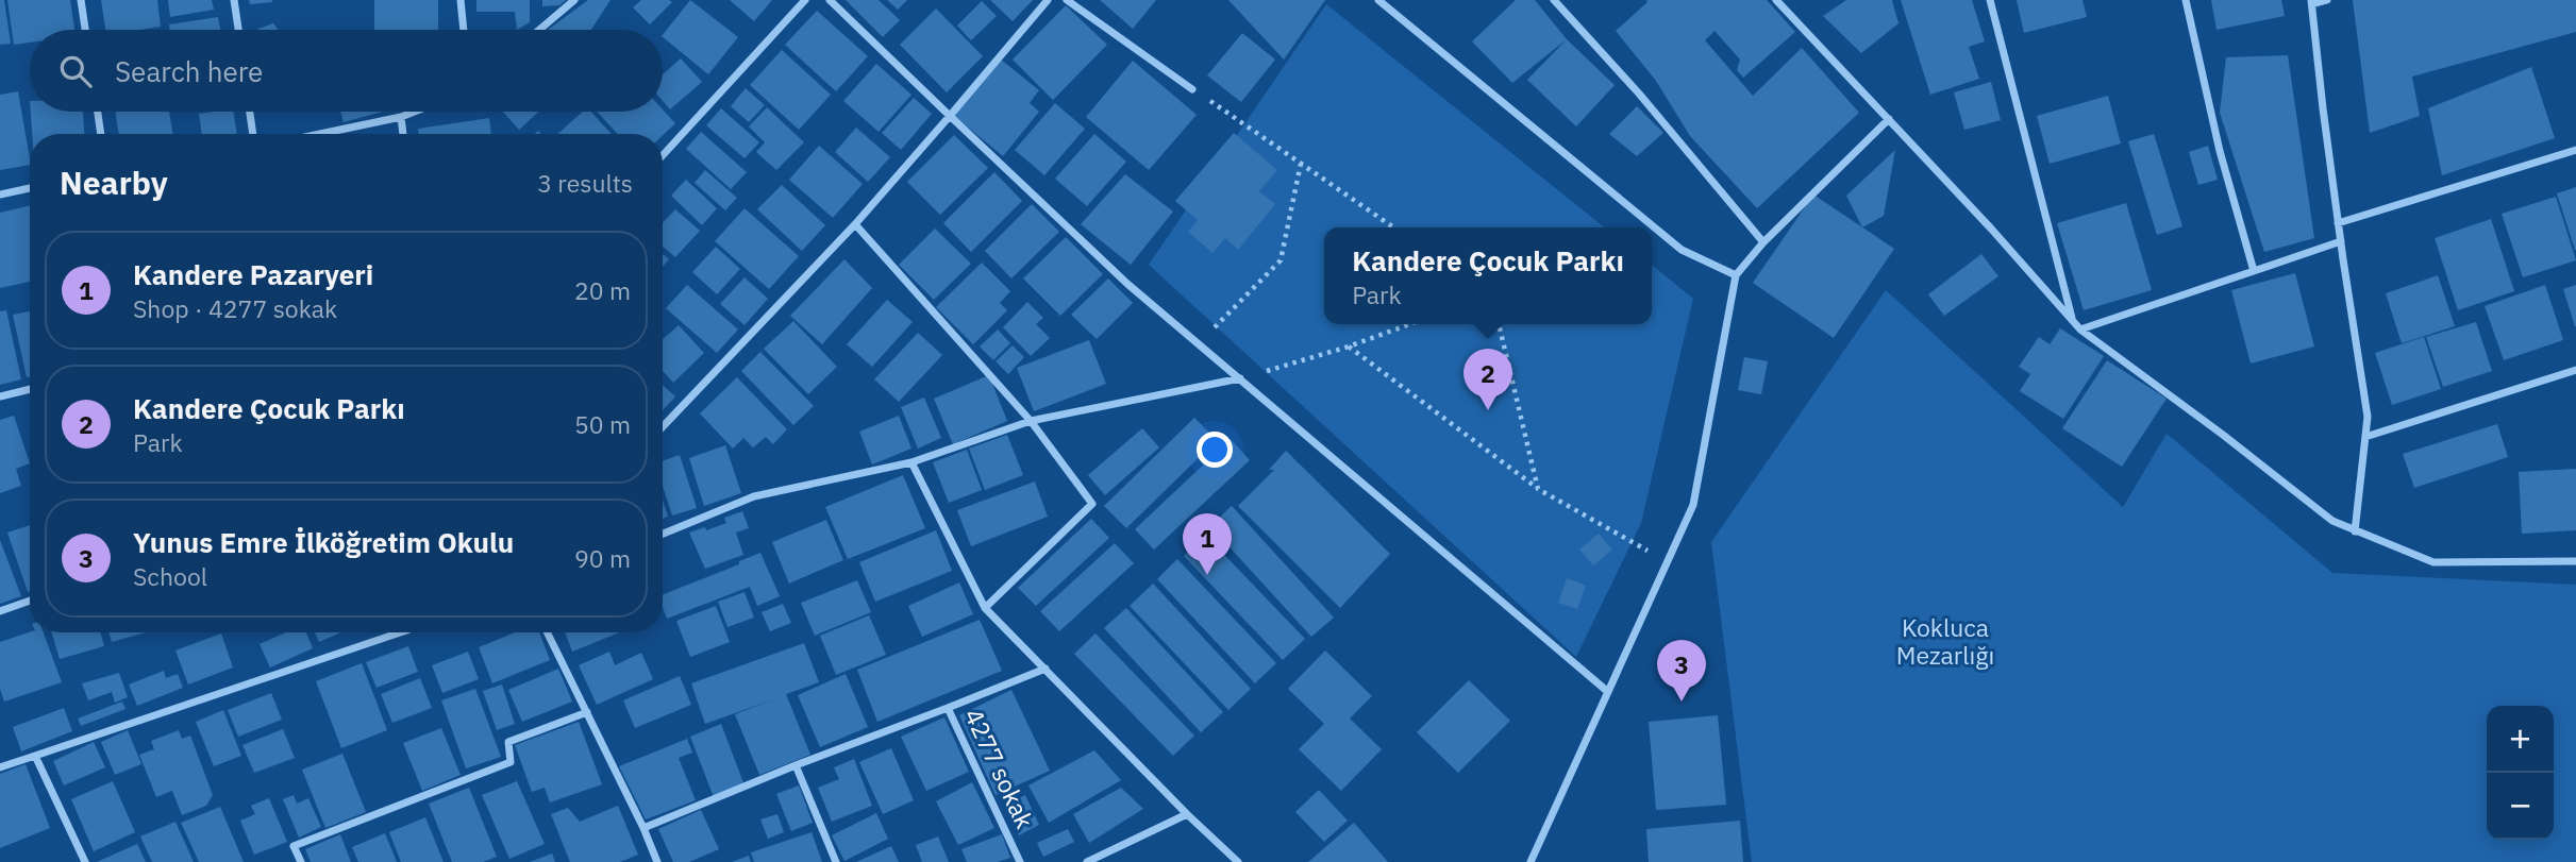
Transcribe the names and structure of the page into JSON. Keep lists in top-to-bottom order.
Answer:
{
  "streets": {
    "street": ["4277 sokak"]
  },
  "parks": ["Kokluca Mezarlığı"],
  "page": {
    "search": "Search here",
    "heading": ["Nearby", "3 results"],
    "popup": ["Kandere Çocuk Parkı", "Park"],
    "list": [
      {
        "mark": "1",
        "name": "Kandere Pazaryeri",
        "note": "Shop · 4277 sokak",
        "value": "20 m"
      },
      {
        "mark": "2",
        "name": "Kandere Çocuk Parkı",
        "note": "Park",
        "value": "50 m"
      },
      {
        "mark": "3",
        "name": "Yunus Emre İlköğretim Okulu",
        "note": "School",
        "value": "90 m"
      }
    ],
    "pins": ["2", "1", "3"],
    "map_buttons": ["+", "−"]
  }
}
